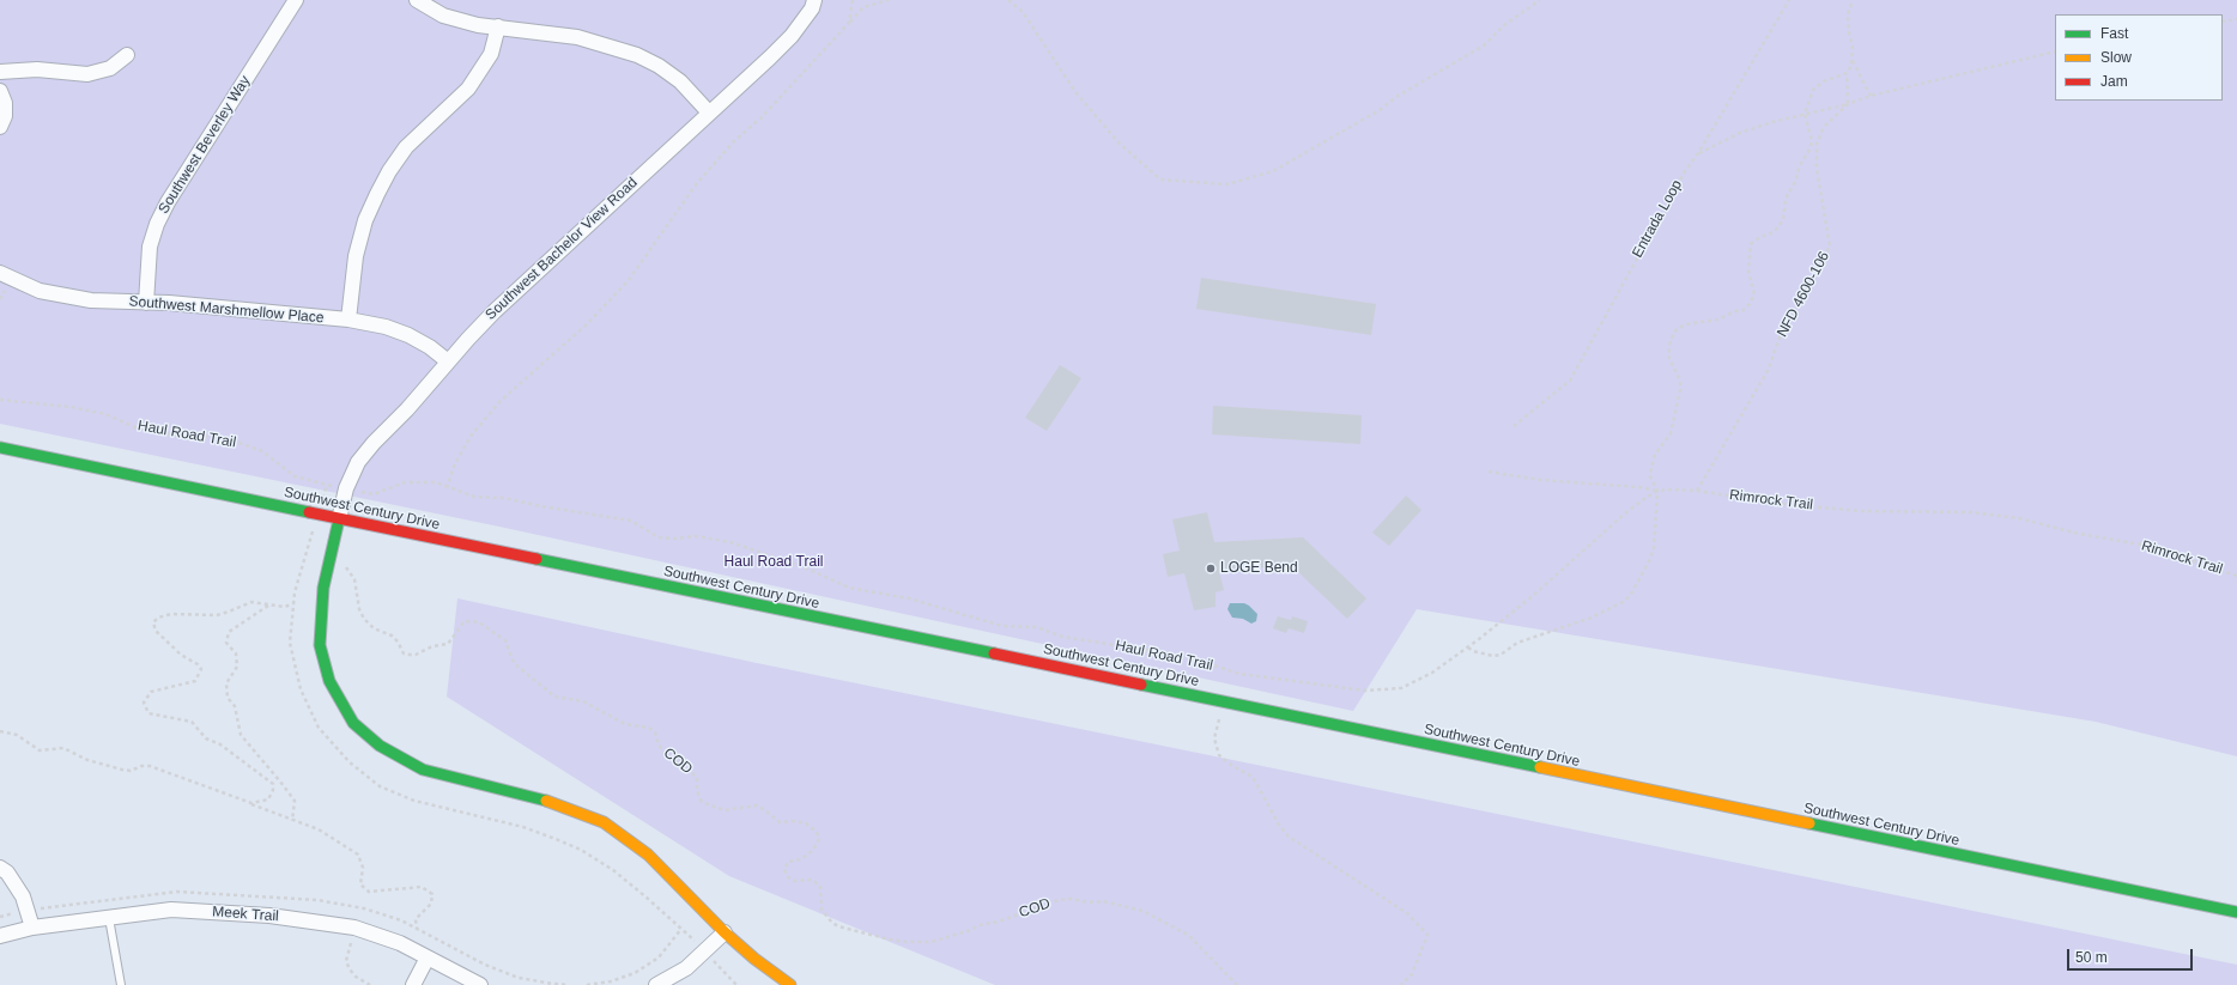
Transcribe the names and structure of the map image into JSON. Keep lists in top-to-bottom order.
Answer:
{
  "streets": {
    "main road": ["Southwest Century Drive"],
    "street": [
      "Southwest Beverley Way",
      "Southwest Bachelor View Road",
      "Southwest Marshmellow Place",
      "Meek Trail"
    ],
    "path": [
      "Entrada Loop",
      "NFD 4600-106",
      "Haul Road Trail",
      "Rimrock Trail",
      "COD"
    ]
  },
  "crossings": [
    ["Southwest Beverley Way", "Southwest Marshmellow Place"],
    ["Southwest Bachelor View Road", "Southwest Marshmellow Place"],
    ["Southwest Bachelor View Road", "Haul Road Trail"],
    ["Southwest Bachelor View Road", "Southwest Century Drive"],
    ["NFD 4600-106", "Rimrock Trail"]
  ],
  "parks": ["Haul Road Trail"],
  "places": ["LOGE Bend"],
  "legend": ["Fast", "Slow", "Jam"],
  "scale_bar": "50 m"
}
